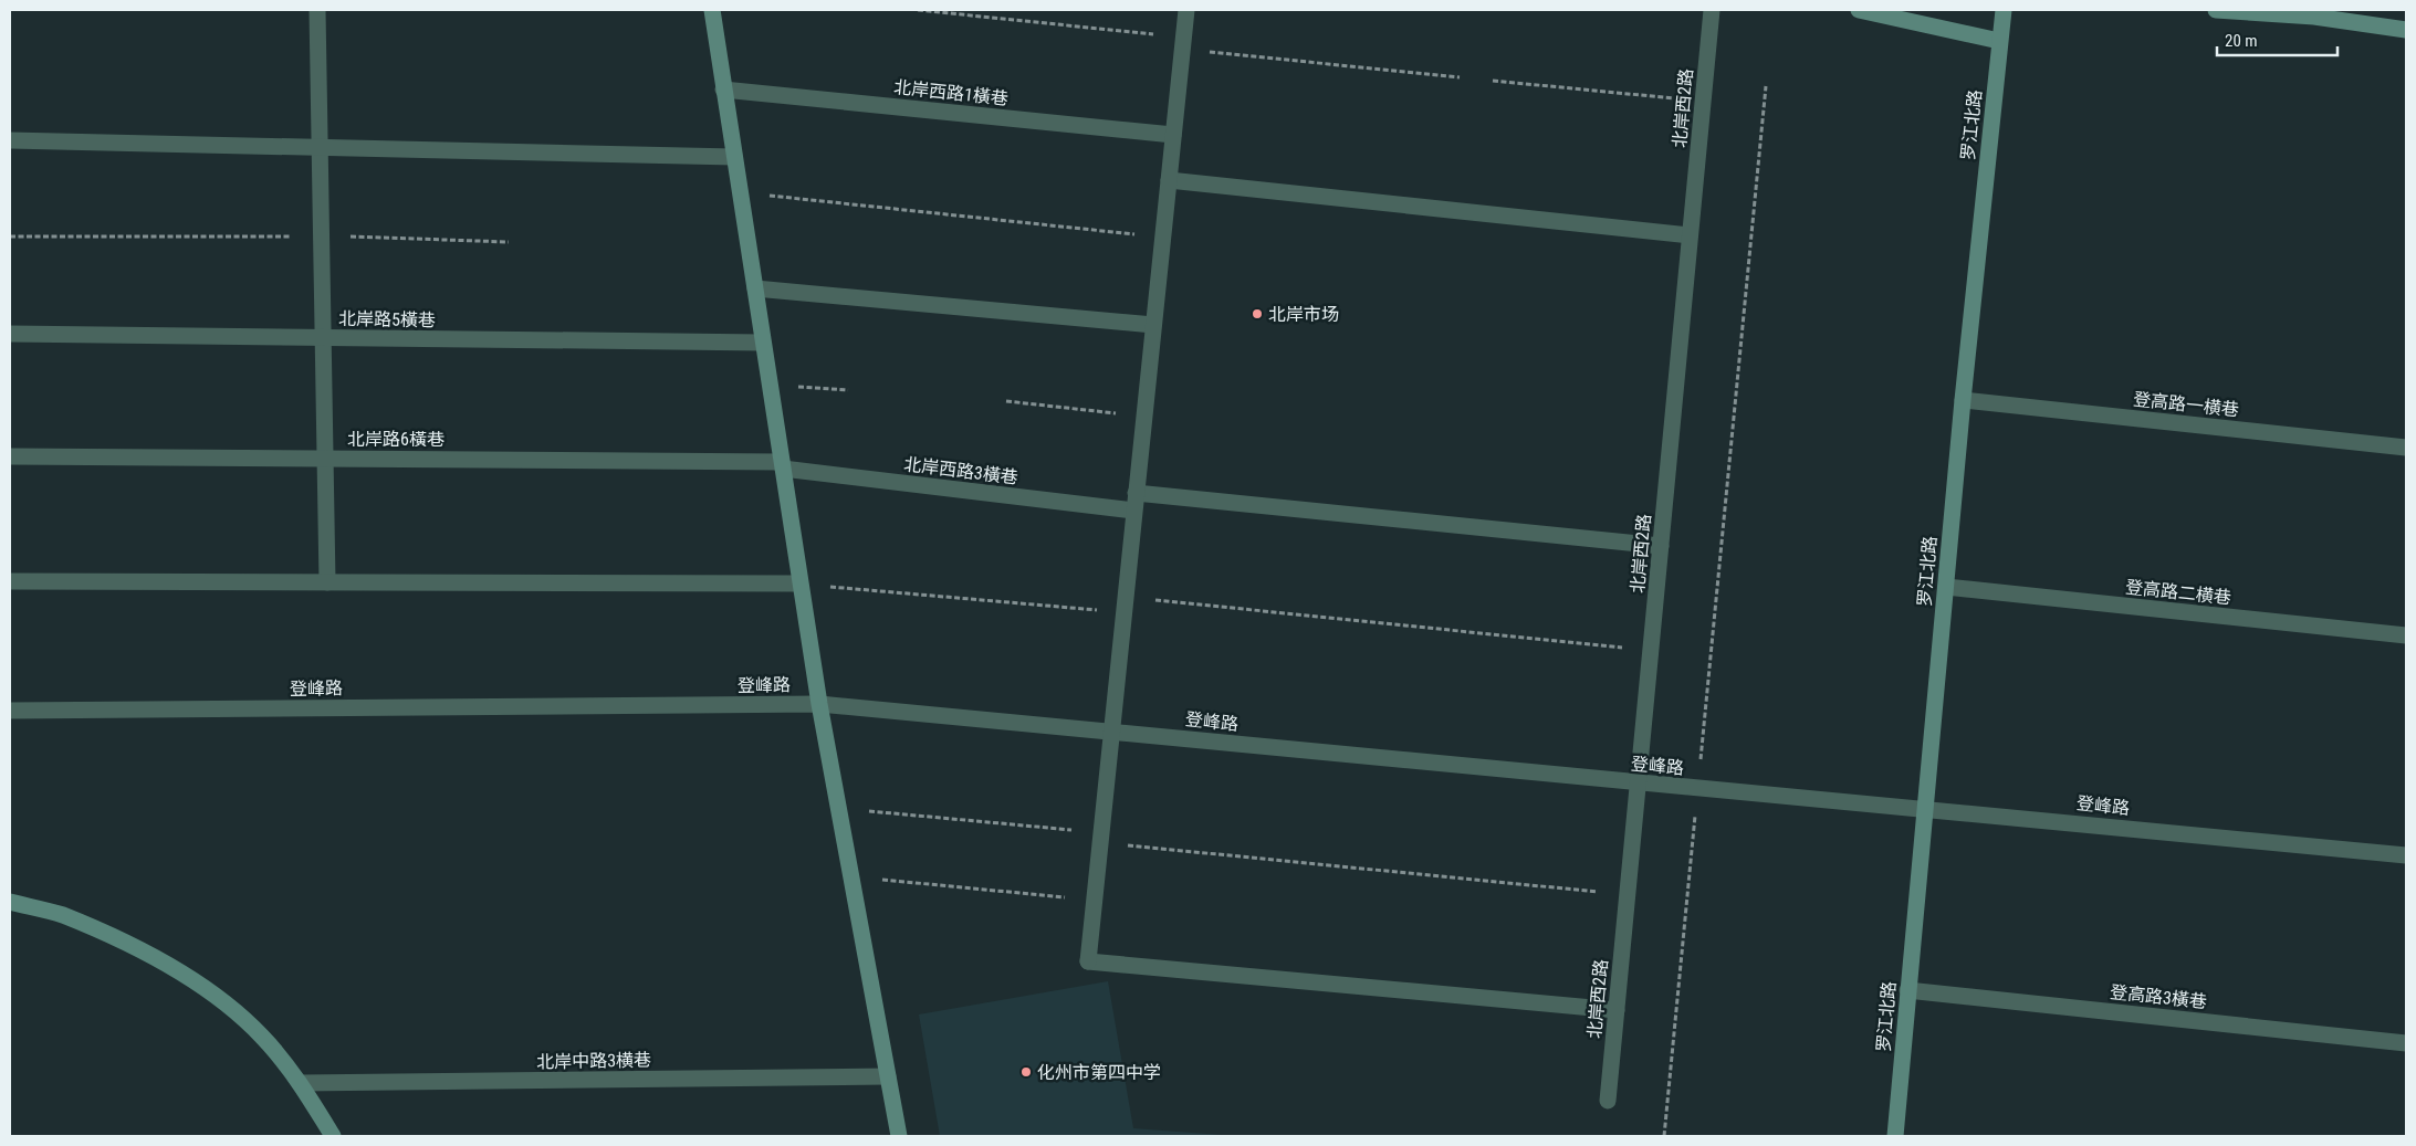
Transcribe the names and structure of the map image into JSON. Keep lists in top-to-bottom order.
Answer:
{
  "streets": {
    "street": [
      "北岸西路1橫巷",
      "北岸西2路",
      "罗江北路",
      "北岸路5橫巷",
      "登高路一横巷",
      "北岸路6橫巷",
      "北岸西路3橫巷",
      "登高路二横巷",
      "登峰路",
      "登高路3橫巷",
      "北岸中路3横巷"
    ]
  },
  "crossings": [
    ["北岸西2路", "登峰路"],
    ["罗江北路", "登高路一横巷"],
    ["罗江北路", "登高路二横巷"],
    ["罗江北路", "登峰路"],
    ["罗江北路", "登高路3橫巷"],
    ["北岸路6橫巷", "北岸西路3橫巷"]
  ],
  "places": ["北岸市场", "化州市第四中学"],
  "scale_bar": "20 m"
}
